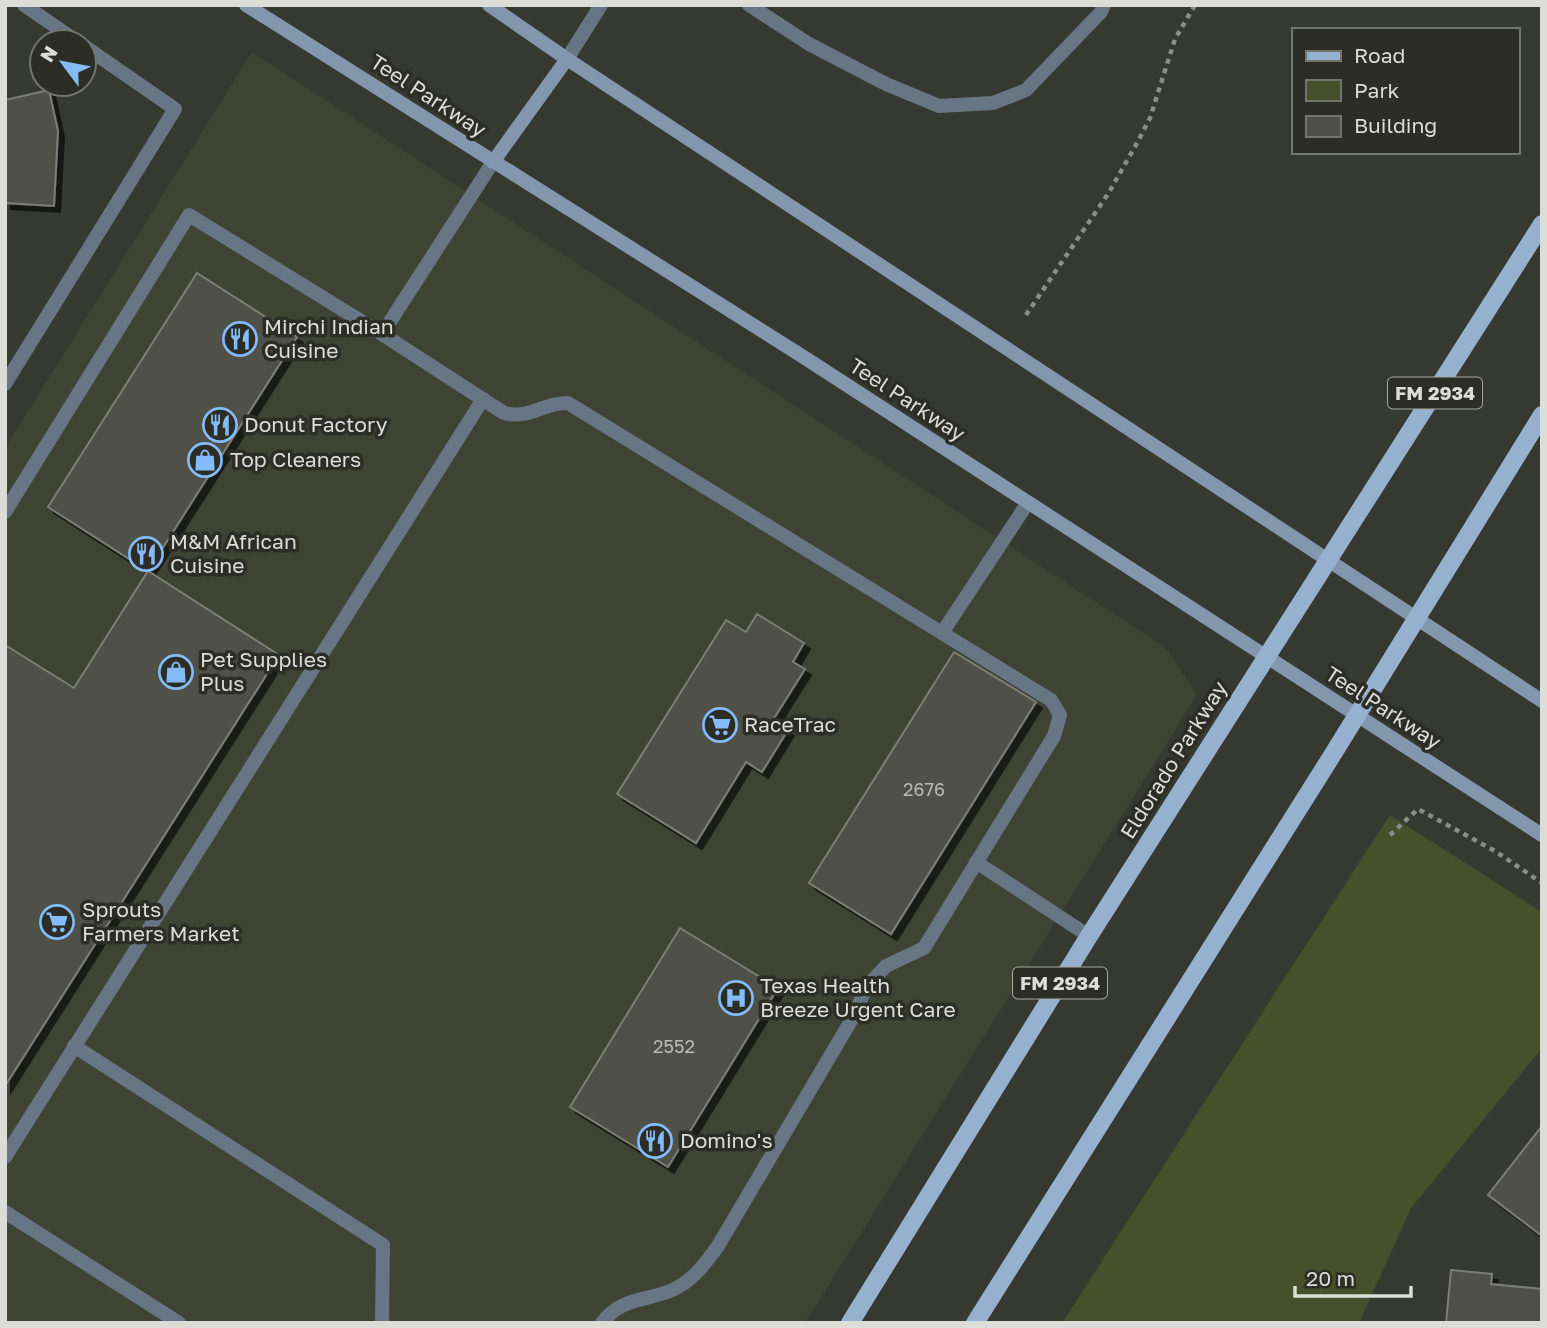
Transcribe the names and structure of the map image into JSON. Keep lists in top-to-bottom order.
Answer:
{
  "streets": {
    "main road": ["Teel Parkway", "FM 2934", "Eldorado Parkway"]
  },
  "crossings": [
    ["Teel Parkway", "Eldorado Parkway"]
  ],
  "places": {
    "restaurant": [
      "Mirchi Indian Cuisine",
      "Donut Factory",
      "M&M African Cuisine",
      "Domino's"
    ],
    "shop": ["Top Cleaners", "Pet Supplies Plus"],
    "supermarket": ["RaceTrac", "Sprouts Farmers Market"],
    "hospital": ["Texas Health Breeze Urgent Care"]
  },
  "house_numbers": ["2676", "2552"],
  "legend": ["Road", "Park", "Building"],
  "scale_bar": "20 m",
  "north": "top left"
}
